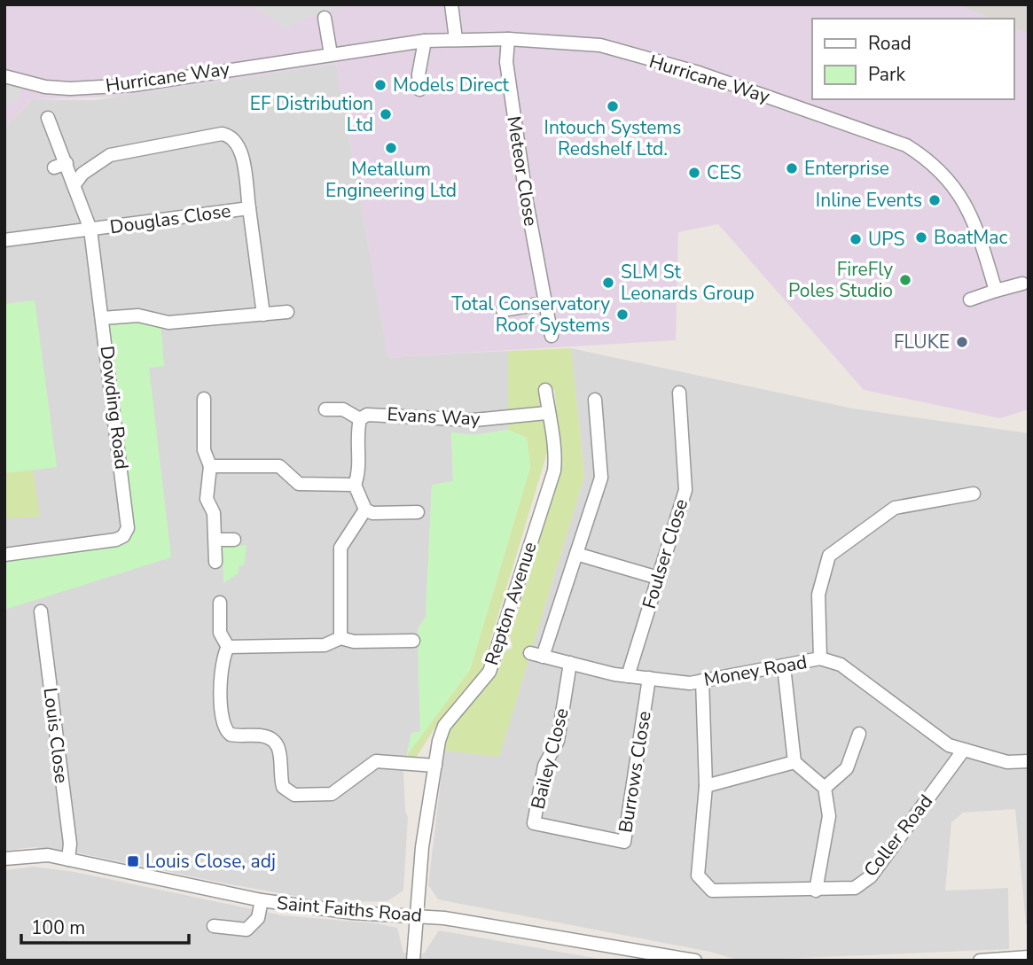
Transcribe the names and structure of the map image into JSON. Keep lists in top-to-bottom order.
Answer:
{
  "streets": {
    "street": [
      "Hurricane Way",
      "Meteor Close",
      "Douglas Close",
      "Dowding Road",
      "Evans Way",
      "Foulser Close",
      "Repton Avenue",
      "Money Road",
      "Louis Close",
      "Bailey Close",
      "Burrows Close",
      "Coller Road",
      "Saint Faiths Road"
    ]
  },
  "crossings": [
    ["Hurricane Way", "Meteor Close"],
    ["Douglas Close", "Dowding Road"],
    ["Evans Way", "Repton Avenue"],
    ["Foulser Close", "Money Road"],
    ["Repton Avenue", "Saint Faiths Road"],
    ["Money Road", "Bailey Close"],
    ["Money Road", "Burrows Close"],
    ["Money Road", "Coller Road"],
    ["Louis Close", "Saint Faiths Road"],
    ["Bailey Close", "Burrows Close"]
  ],
  "places": {
    "other": [
      "Models Direct",
      "Intouch Systems Redshelf Ltd.",
      "EF Distribution Ltd",
      "Metallum Engineering Ltd",
      "Enterprise",
      "CES",
      "Inline Events",
      "BoatMac",
      "UPS",
      "FireFly Poles Studio",
      "SLM St Leonards Group",
      "Total Conservatory Roof Systems",
      "FLUKE"
    ],
    "transit": ["Louis Close, adj"]
  },
  "legend": ["Road", "Park"],
  "scale_bar": "100 m"
}
